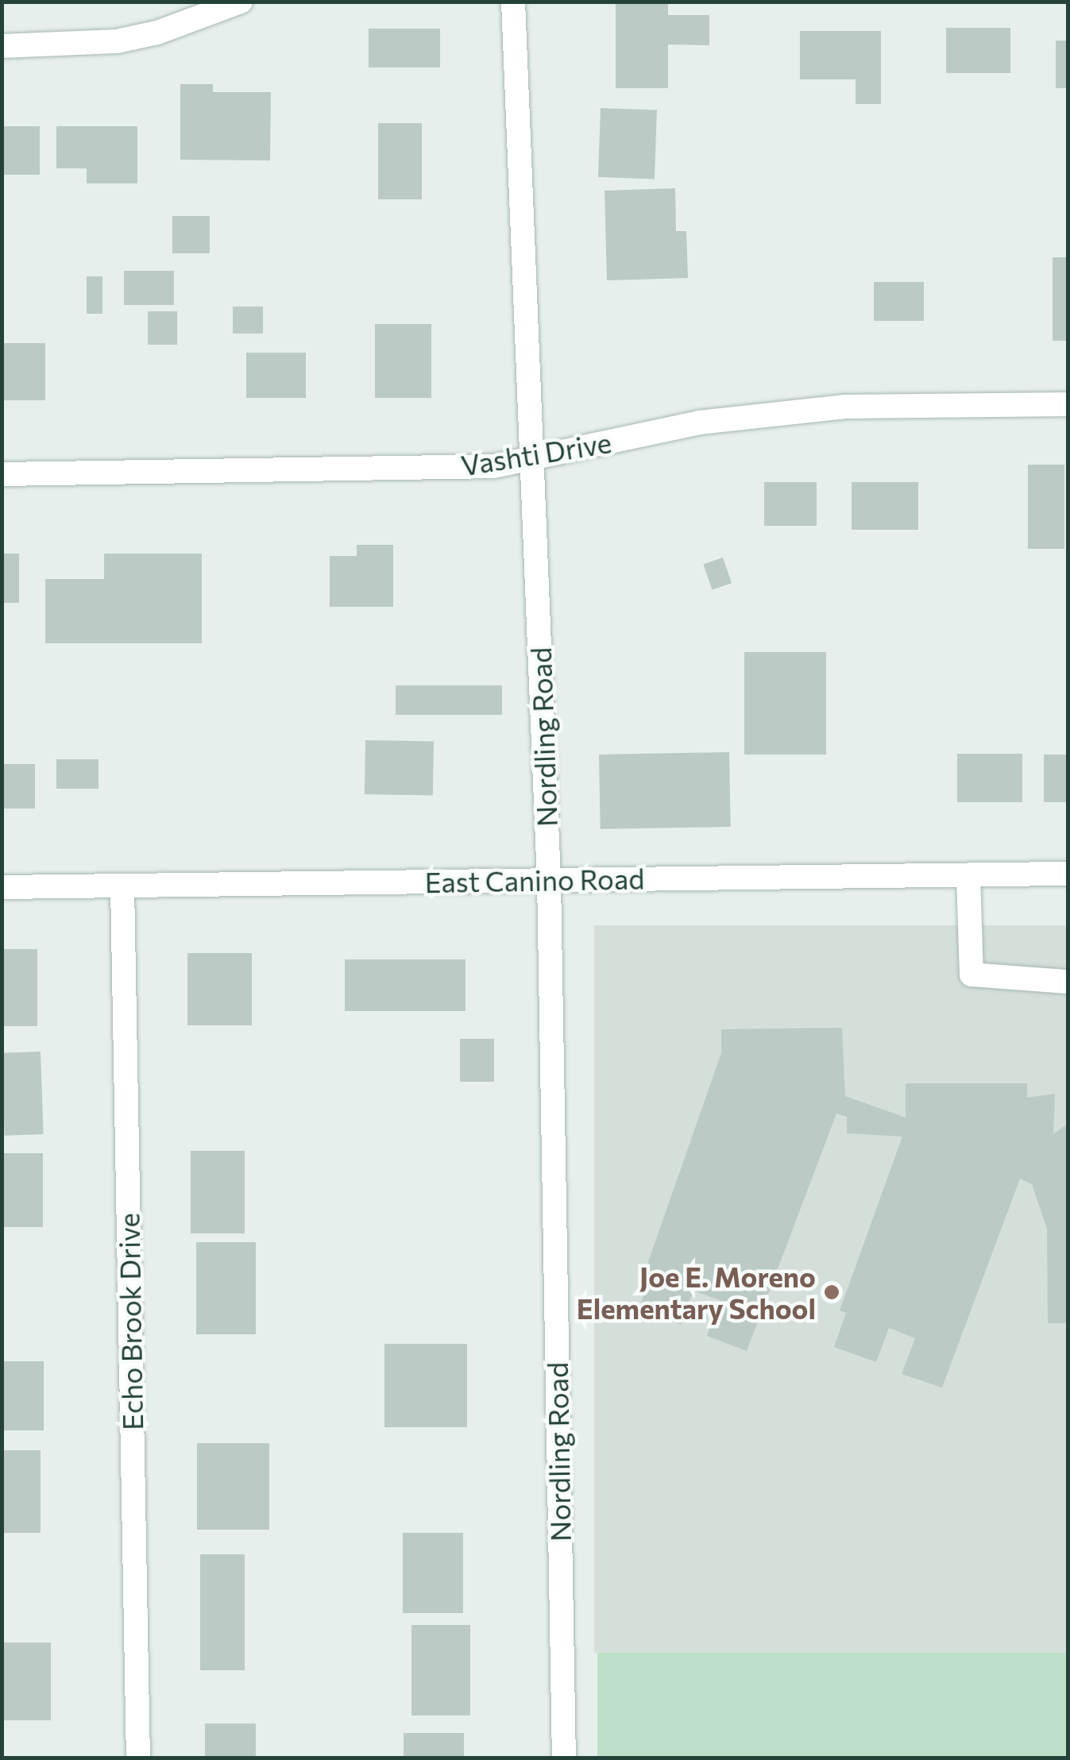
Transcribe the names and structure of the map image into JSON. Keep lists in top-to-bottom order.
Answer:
{
  "streets": {
    "street": [
      "Vashti Drive",
      "Nordling Road",
      "East Canino Road",
      "Echo Brook Drive"
    ]
  },
  "crossings": [
    ["Vashti Drive", "Nordling Road"],
    ["Nordling Road", "East Canino Road"],
    ["East Canino Road", "Echo Brook Drive"]
  ],
  "places": ["Joe E. Moreno Elementary School"]
}
